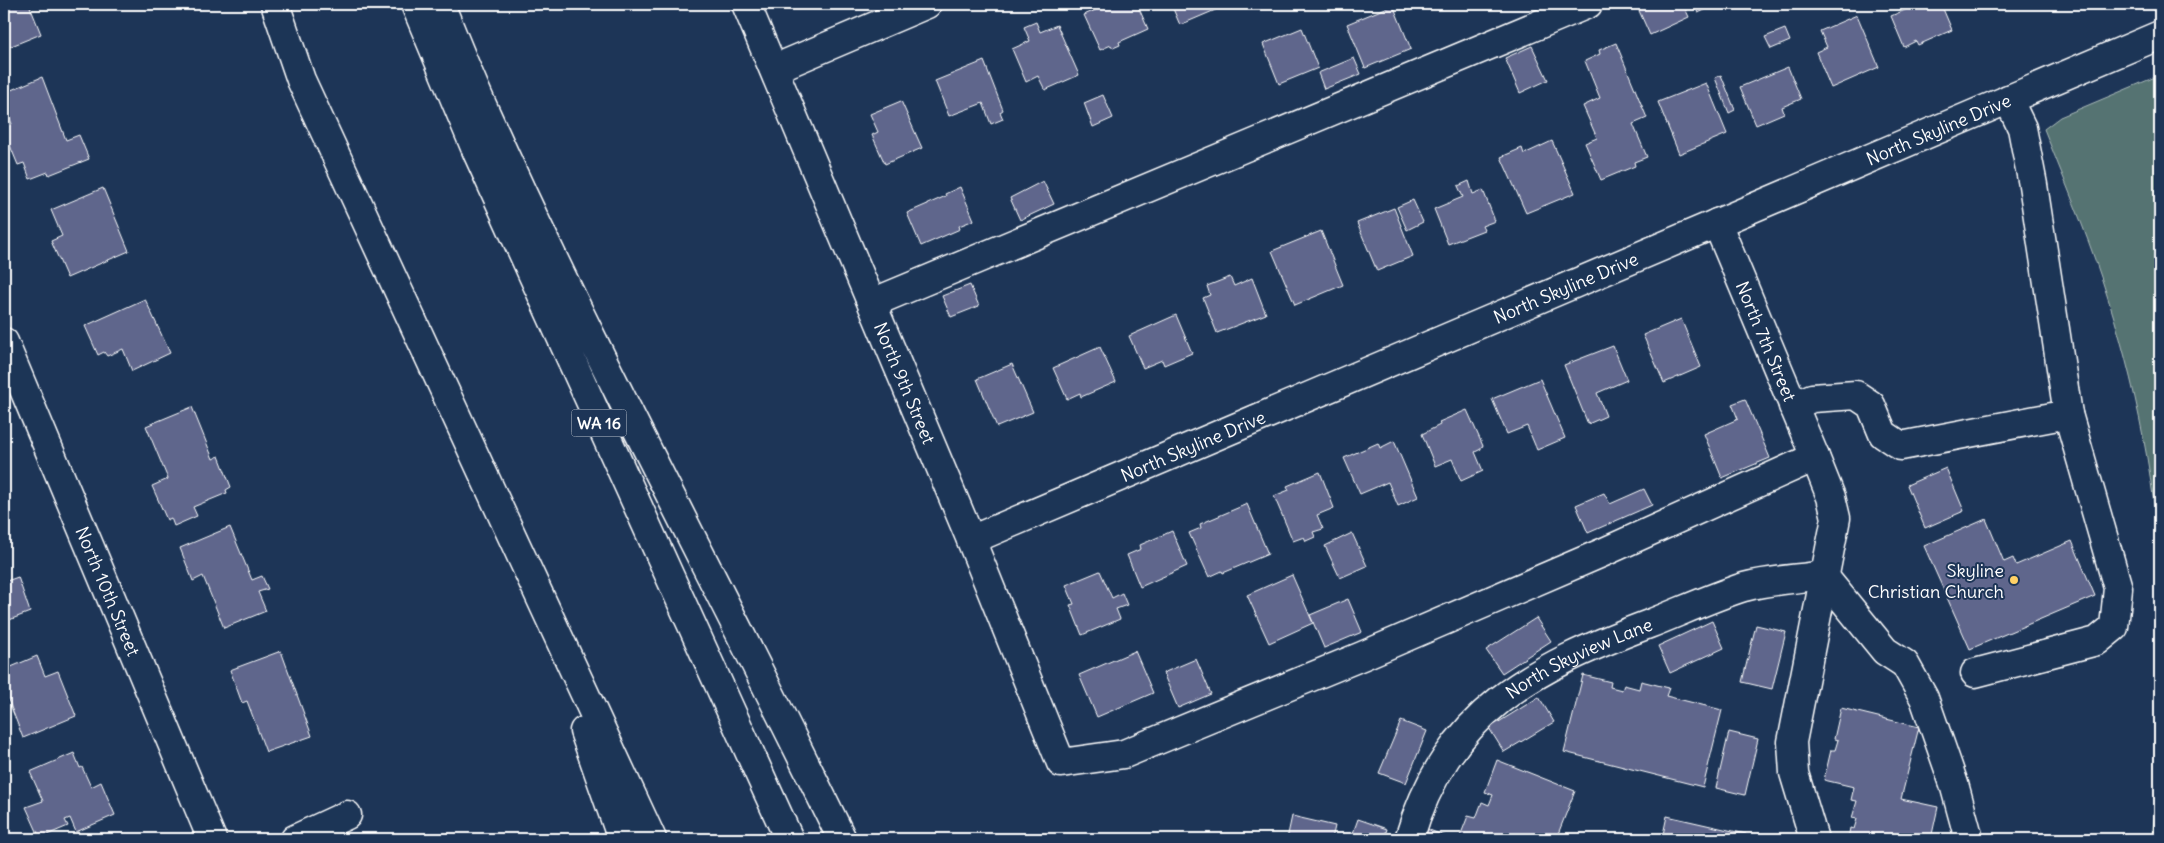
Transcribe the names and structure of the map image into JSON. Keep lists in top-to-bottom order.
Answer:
{
  "streets": {
    "main road": [
      "North Skyline Drive",
      "North 7th Street",
      "North 9th Street",
      "WA 16",
      "North 10th Street",
      "North Skyview Lane"
    ]
  },
  "crossings": [
    ["North Skyline Drive", "North 7th Street"],
    ["North Skyline Drive", "North 9th Street"],
    ["North 7th Street", "North 9th Street"],
    ["North 7th Street", "North Skyview Lane"]
  ],
  "places": ["Skyline Christian Church"]
}
